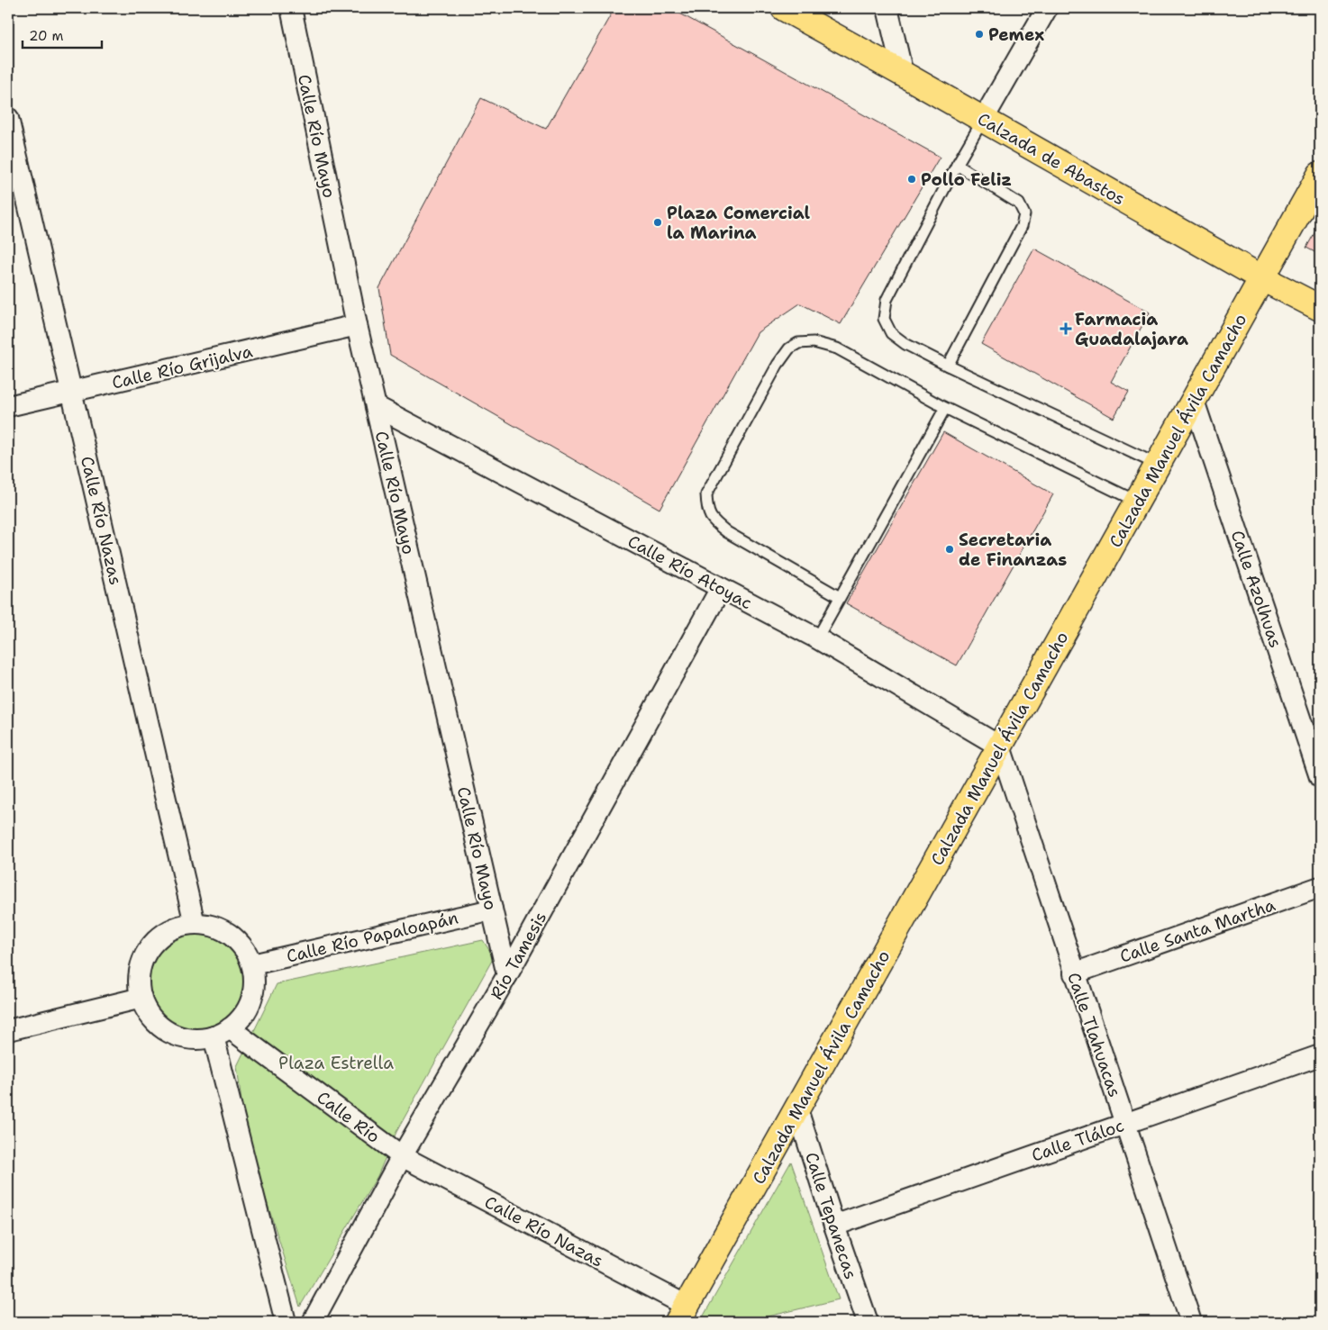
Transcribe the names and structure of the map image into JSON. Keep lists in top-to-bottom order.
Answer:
{
  "streets": {
    "main road": ["Calzada de Abastos", "Calzada Manuel Ávila Camacho"],
    "street": [
      "Calle Río Mayo",
      "Calle Río Grijalva",
      "Calle Río Nazas",
      "Calle Río Atoyac",
      "Calle Azolhuas",
      "Calle Santa Martha",
      "Calle Río Papaloapán",
      "Río Tamesis",
      "Calle Tlahuacas",
      "Calle Río",
      "Calle Tláloc",
      "Calle Tepanecas"
    ]
  },
  "crossings": [
    ["Calle Río Mayo", "Calle Río Grijalva"],
    ["Calle Río Mayo", "Calle Río Atoyac"],
    ["Calle Río Mayo", "Calle Río Papaloapán"],
    ["Calle Río Mayo", "Río Tamesis"],
    ["Calzada de Abastos", "Calzada Manuel Ávila Camacho"],
    ["Calle Río Grijalva", "Calle Río Nazas"],
    ["Calzada Manuel Ávila Camacho", "Calle Río Nazas"],
    ["Calzada Manuel Ávila Camacho", "Calle Río Atoyac"],
    ["Calzada Manuel Ávila Camacho", "Calle Azolhuas"],
    ["Calzada Manuel Ávila Camacho", "Calle Tlahuacas"],
    ["Calzada Manuel Ávila Camacho", "Calle Tepanecas"],
    ["Calle Río Nazas", "Calle Río Papaloapán"],
    ["Calle Río Nazas", "Río Tamesis"],
    ["Calle Río Nazas", "Calle Río"],
    ["Calle Río Atoyac", "Río Tamesis"],
    ["Calle Río Atoyac", "Calle Tlahuacas"],
    ["Calle Santa Martha", "Calle Tlahuacas"],
    ["Calle Río Papaloapán", "Calle Río"],
    ["Río Tamesis", "Calle Río"],
    ["Calle Tlahuacas", "Calle Tláloc"],
    ["Calle Tláloc", "Calle Tepanecas"]
  ],
  "parks": ["Plaza Estrella"],
  "places": {
    "other": [
      "Pemex",
      "Pollo Feliz",
      "Plaza Comercial la Marina",
      "Secretaria de Finanzas"
    ],
    "health": ["Farmacia Guadalajara"]
  },
  "scale_bar": "20 m"
}
